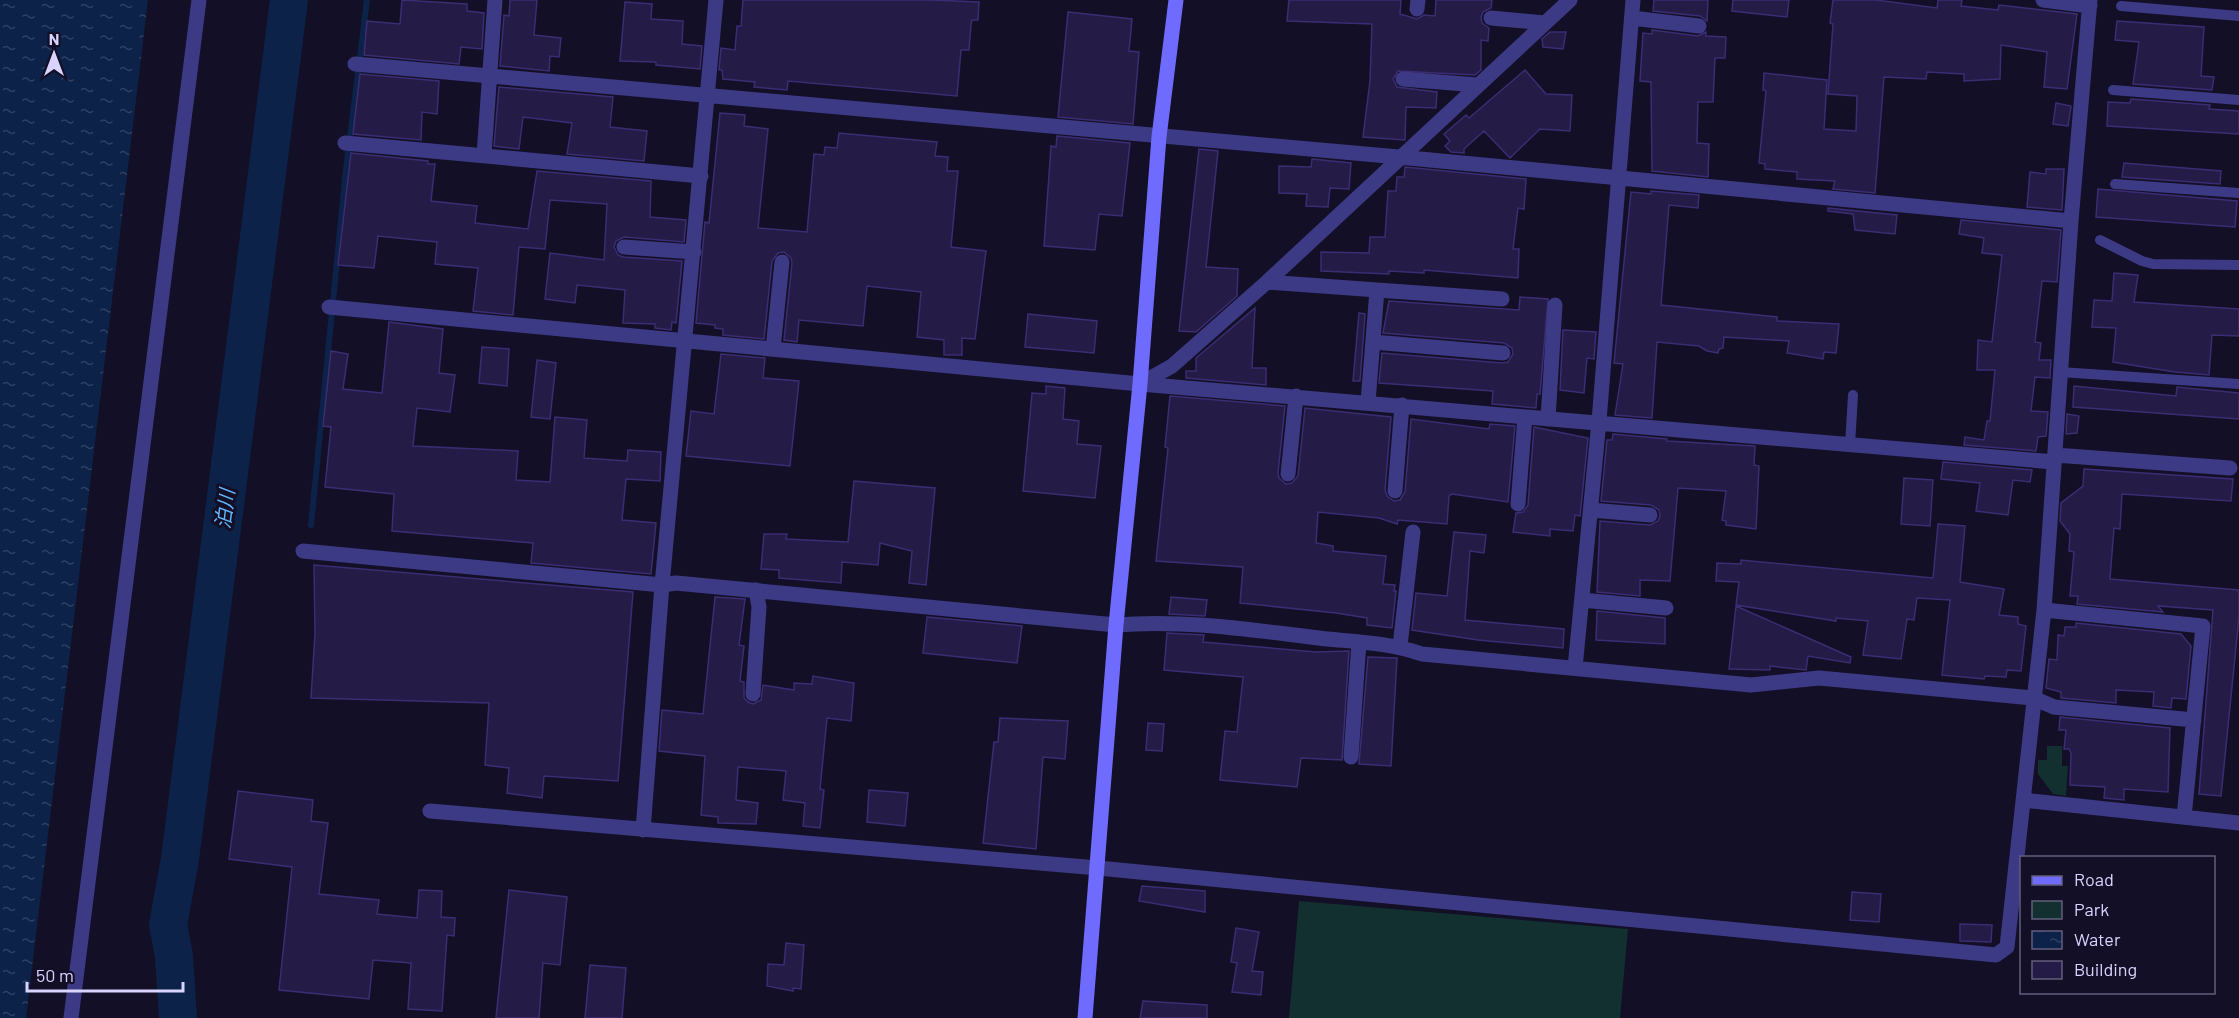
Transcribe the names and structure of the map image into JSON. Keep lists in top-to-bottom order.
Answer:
{
  "water": ["泊川"],
  "legend": [
    "Road",
    "Park",
    "Water",
    "Building"
  ],
  "scale_bar": "50 m",
  "north": "top"
}
